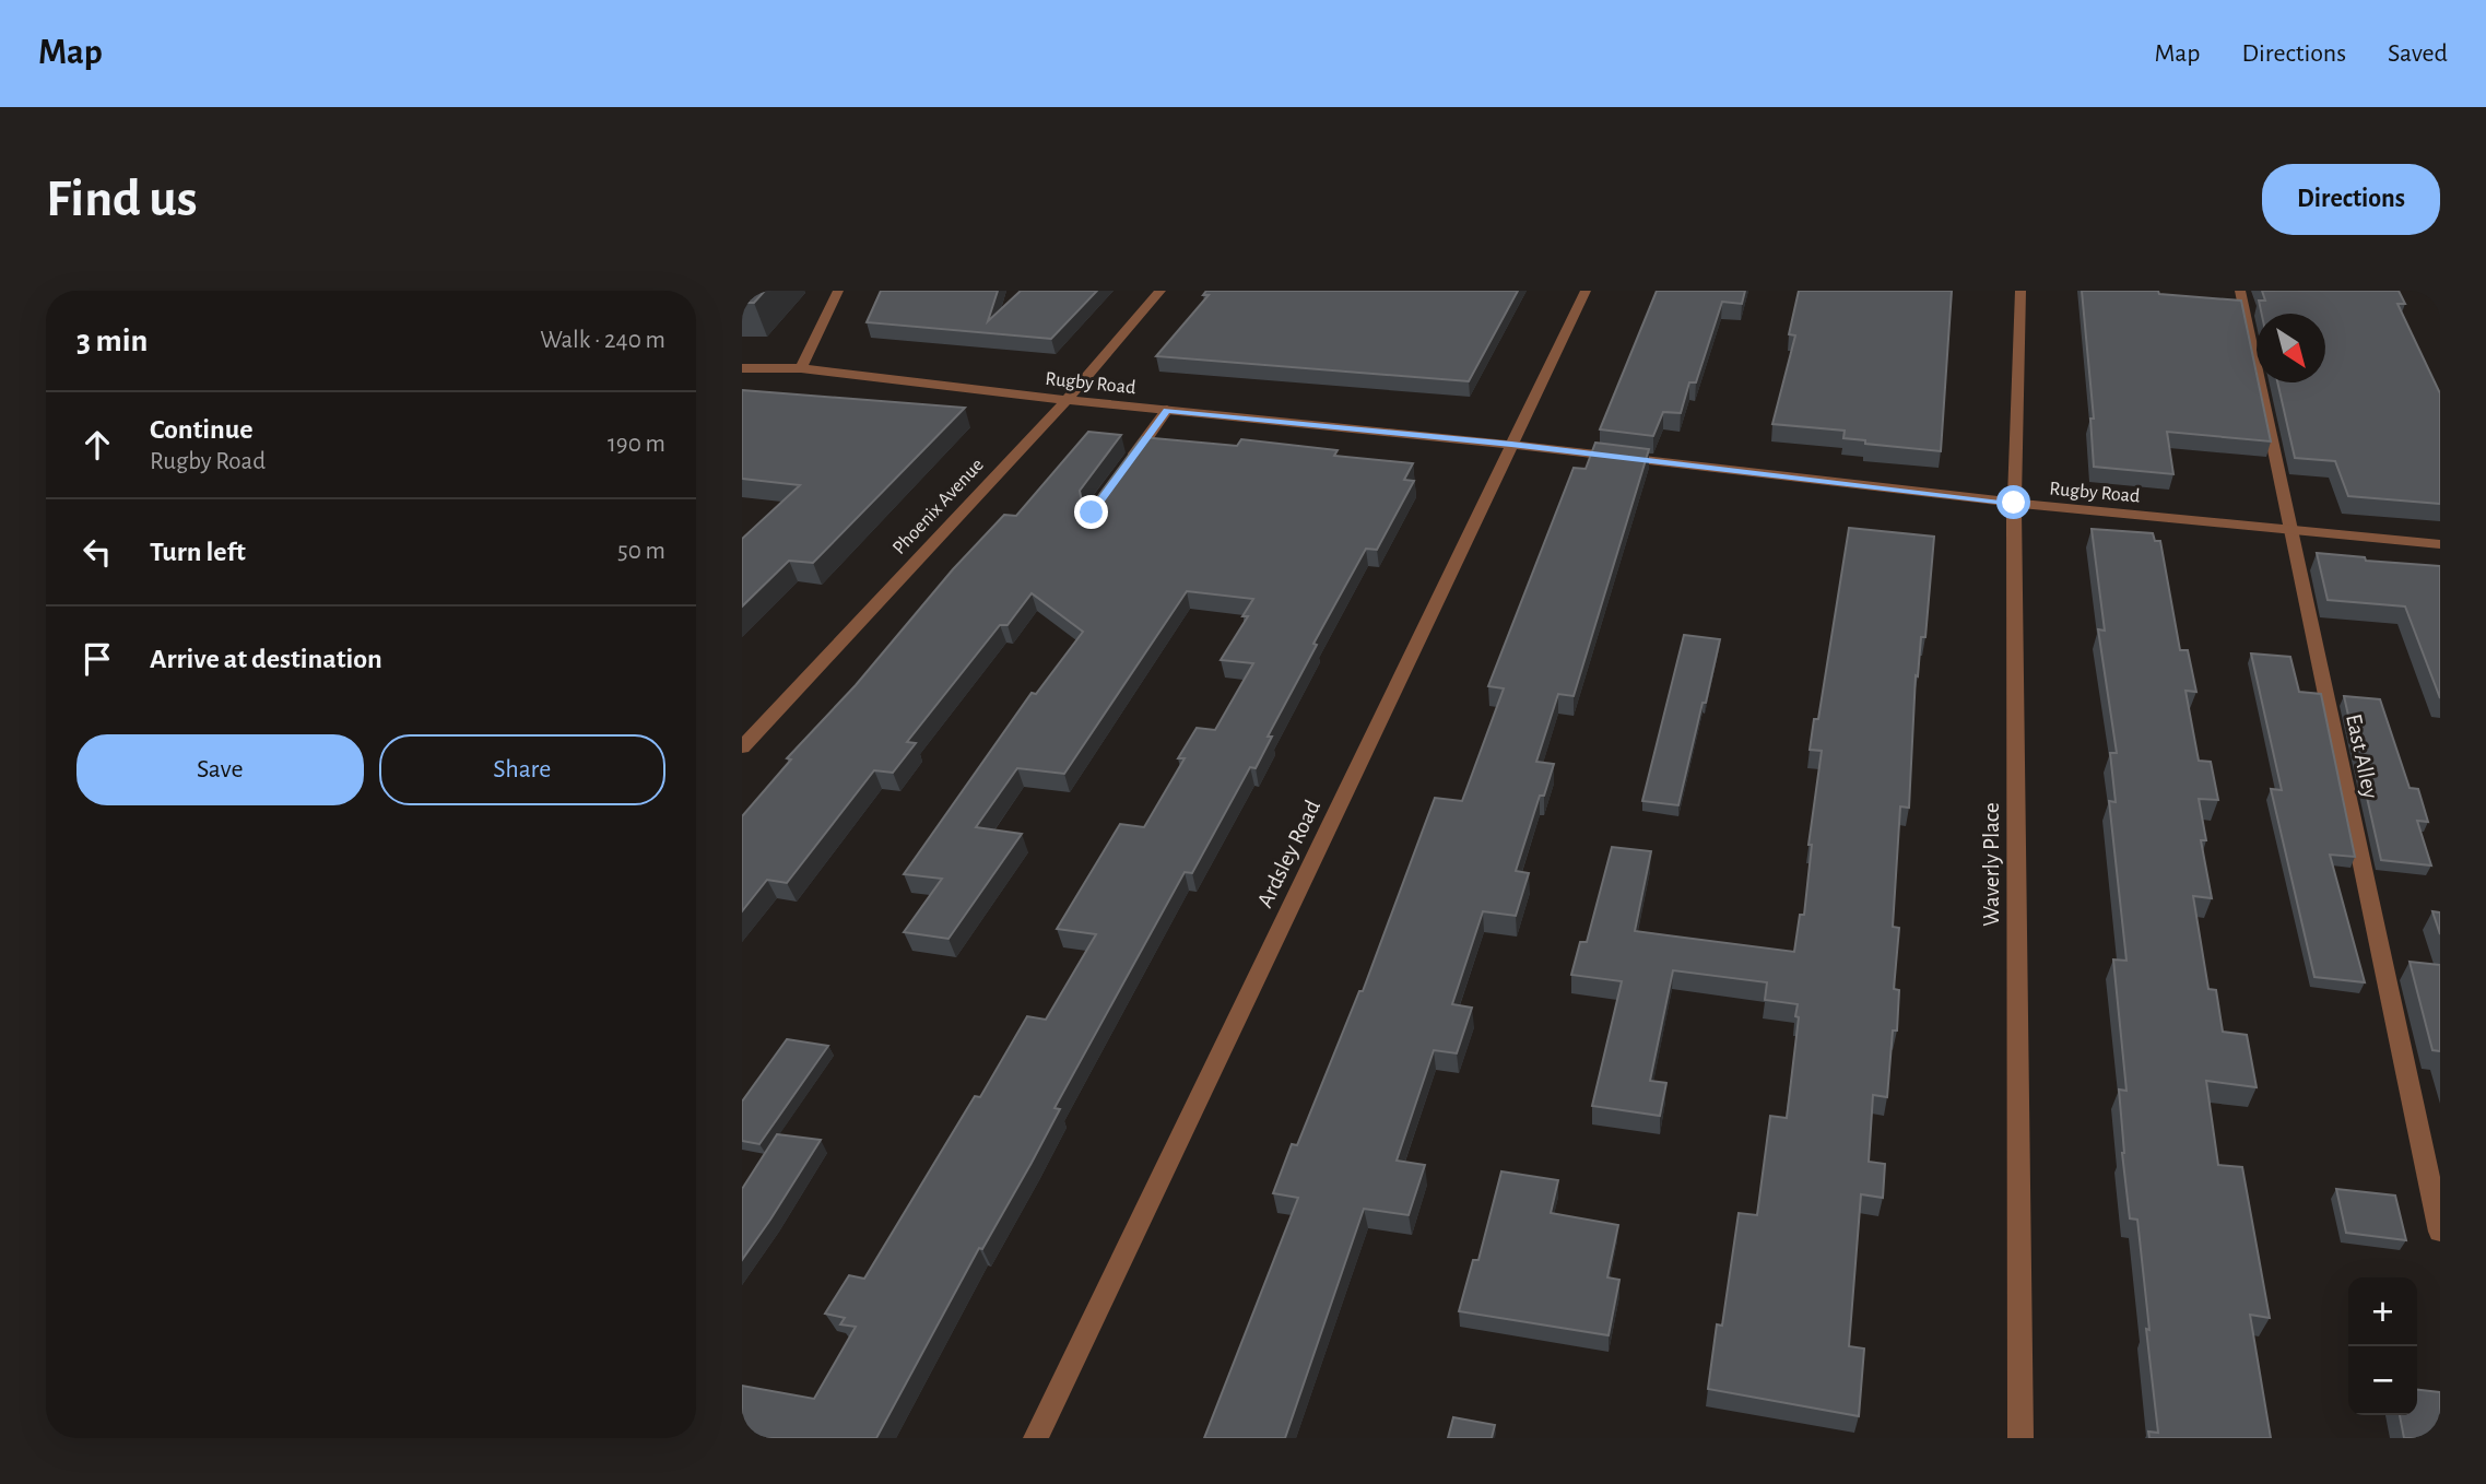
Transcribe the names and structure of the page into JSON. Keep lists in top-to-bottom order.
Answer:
{
  "streets": {
    "street": [
      "Rugby Road",
      "Phoenix Avenue",
      "East Alley",
      "Ardsley Road",
      "Waverly Place"
    ]
  },
  "crossings": [
    ["Rugby Road", "Phoenix Avenue"],
    ["Rugby Road", "East Alley"],
    ["Rugby Road", "Ardsley Road"],
    ["Rugby Road", "Waverly Place"]
  ],
  "north": "bottom right",
  "page": {
    "header": "Map",
    "nav": ["Map", "Directions", "Saved"],
    "buttons": [
      "Directions",
      ["Save", "Share"]
    ],
    "title": "Find us",
    "heading": ["3 min", "Walk · 240 m"],
    "list": [
      ["Continue", "Rugby Road", "190 m"],
      ["Turn left", "50 m"],
      "Arrive at destination"
    ],
    "map_buttons": ["+", "−"]
  }
}
